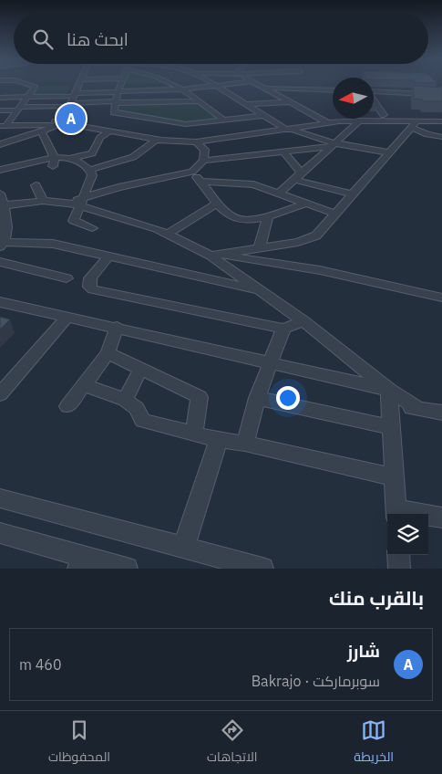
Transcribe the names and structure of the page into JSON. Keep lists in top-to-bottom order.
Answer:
{
  "north": "left",
  "page": {
    "search": "ابحث هنا",
    "pins": "A",
    "heading": "بالقرب منك",
    "list": [
      {
        "mark": "A",
        "name": "شارز",
        "note": "سوبرماركت · Bakrajo",
        "value": "460 m"
      }
    ],
    "nav": ["الخريطة", "الاتجاهات", "المحفوظات"]
  }
}
